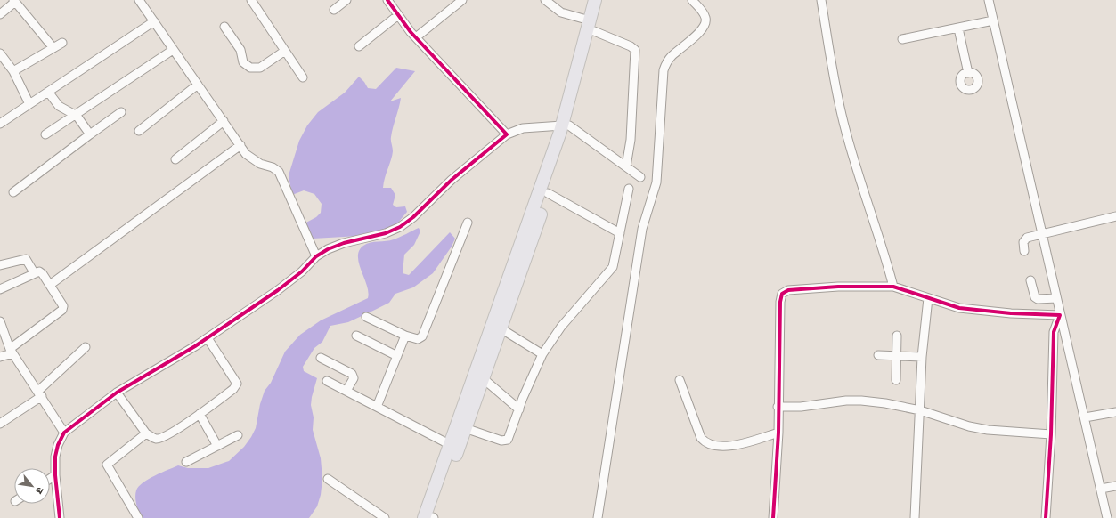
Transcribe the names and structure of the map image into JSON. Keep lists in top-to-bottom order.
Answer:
{
  "north": "bottom right"
}
